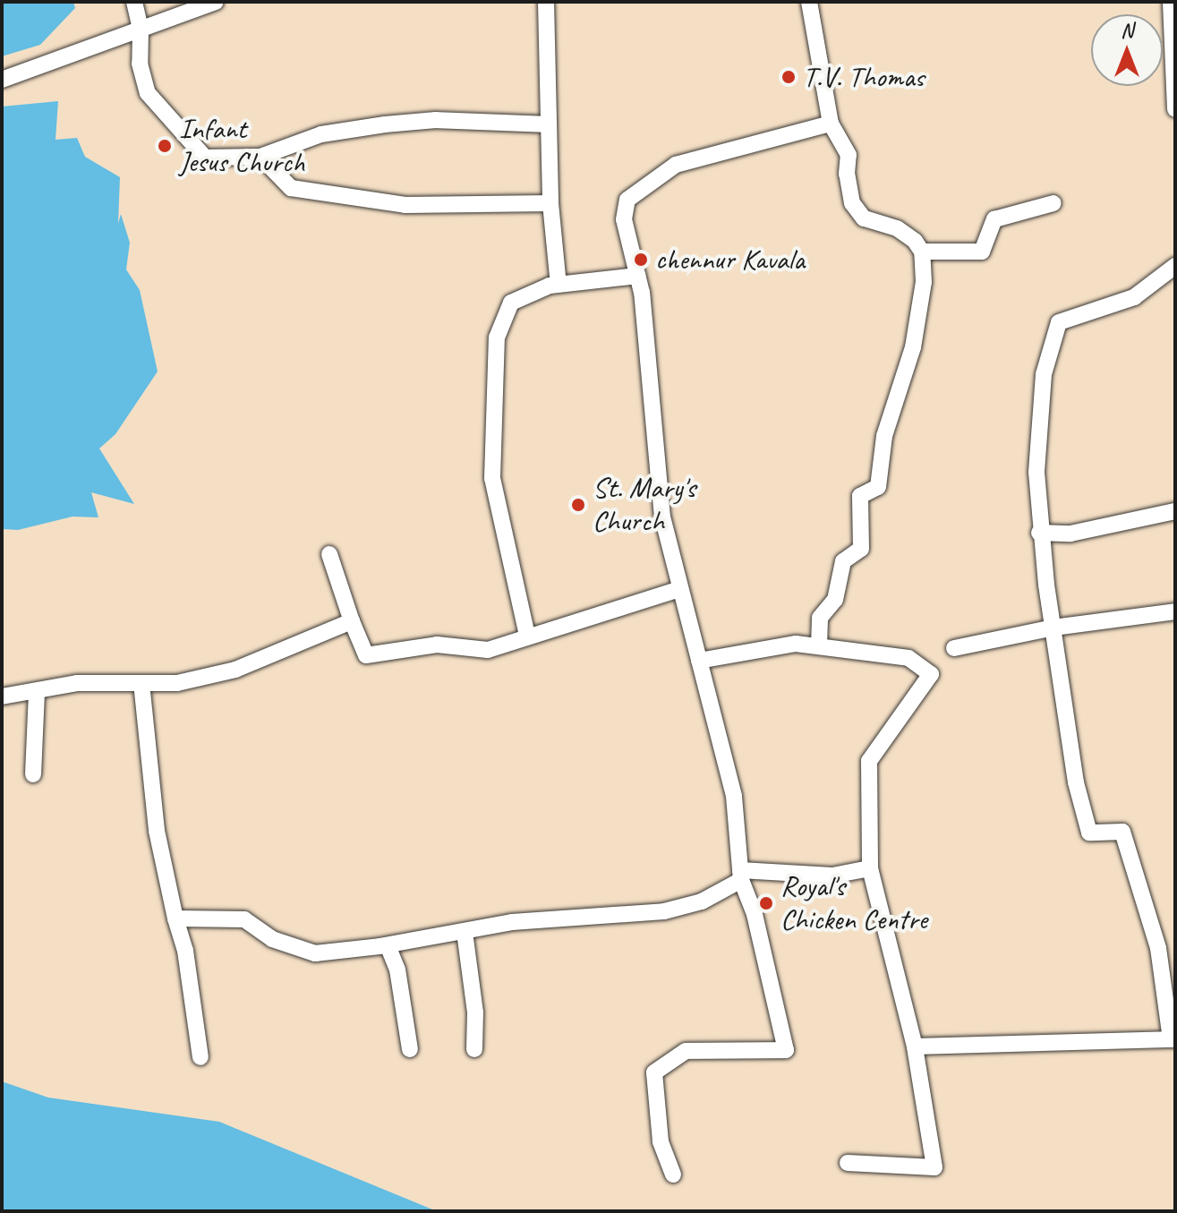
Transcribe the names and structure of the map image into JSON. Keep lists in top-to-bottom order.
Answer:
{
  "places": [
    "T.V. Thomas",
    "Infant Jesus Church",
    "chennur Kavala",
    "St. Mary's Church",
    "Royal's Chicken Centre"
  ],
  "north": "top"
}
